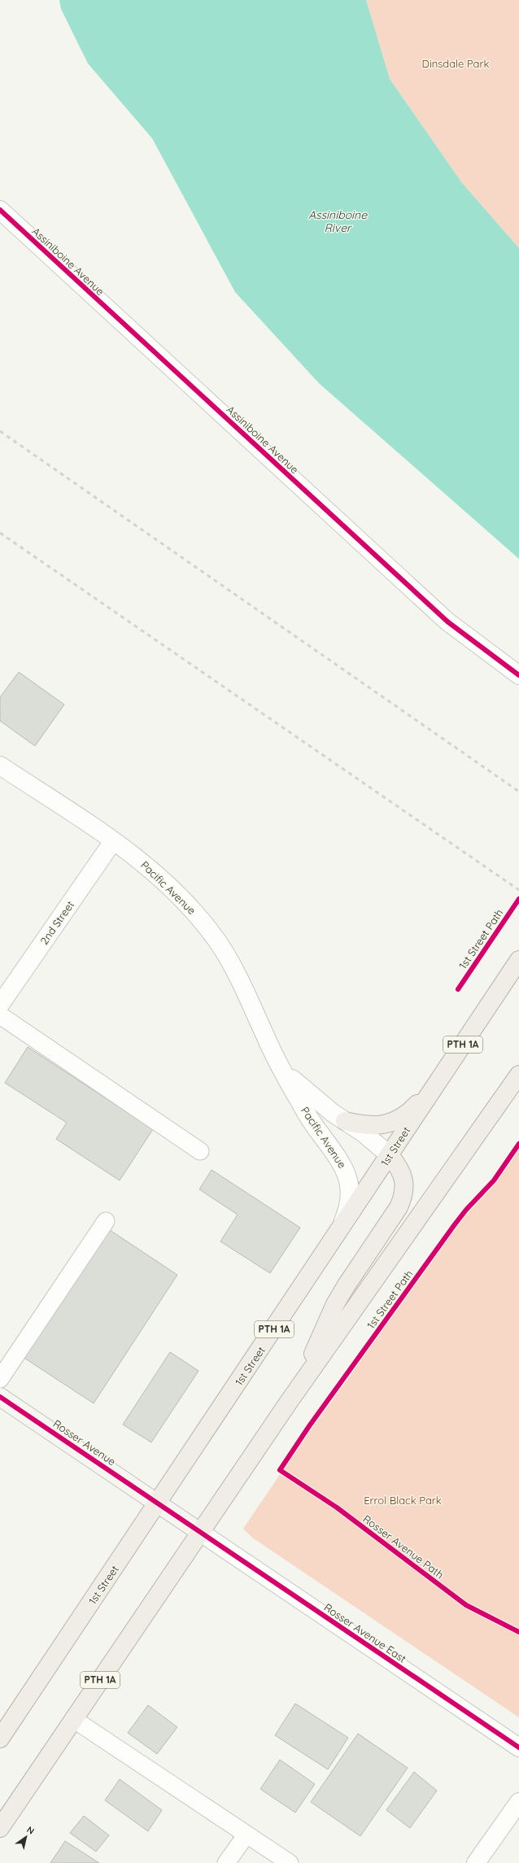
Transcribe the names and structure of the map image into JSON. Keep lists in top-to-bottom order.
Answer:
{
  "streets": {
    "main road": ["PTH 1A", "1st Street"],
    "street": [
      "Assiniboine Avenue",
      "Pacific Avenue",
      "2nd Street",
      "Rosser Avenue",
      "Rosser Avenue East"
    ],
    "cycle path": ["1st Street Path"]
  },
  "crossings": [
    ["Pacific Avenue", "2nd Street"],
    ["Pacific Avenue", "1st Street"],
    ["PTH 1A", "Rosser Avenue"],
    ["PTH 1A", "Rosser Avenue East"],
    ["1st Street", "Rosser Avenue"],
    ["Rosser Avenue", "Rosser Avenue East"]
  ],
  "water": ["Assiniboine River"],
  "parks": ["Dinsdale Park", "Errol Black Park"],
  "north": "top right"
}
